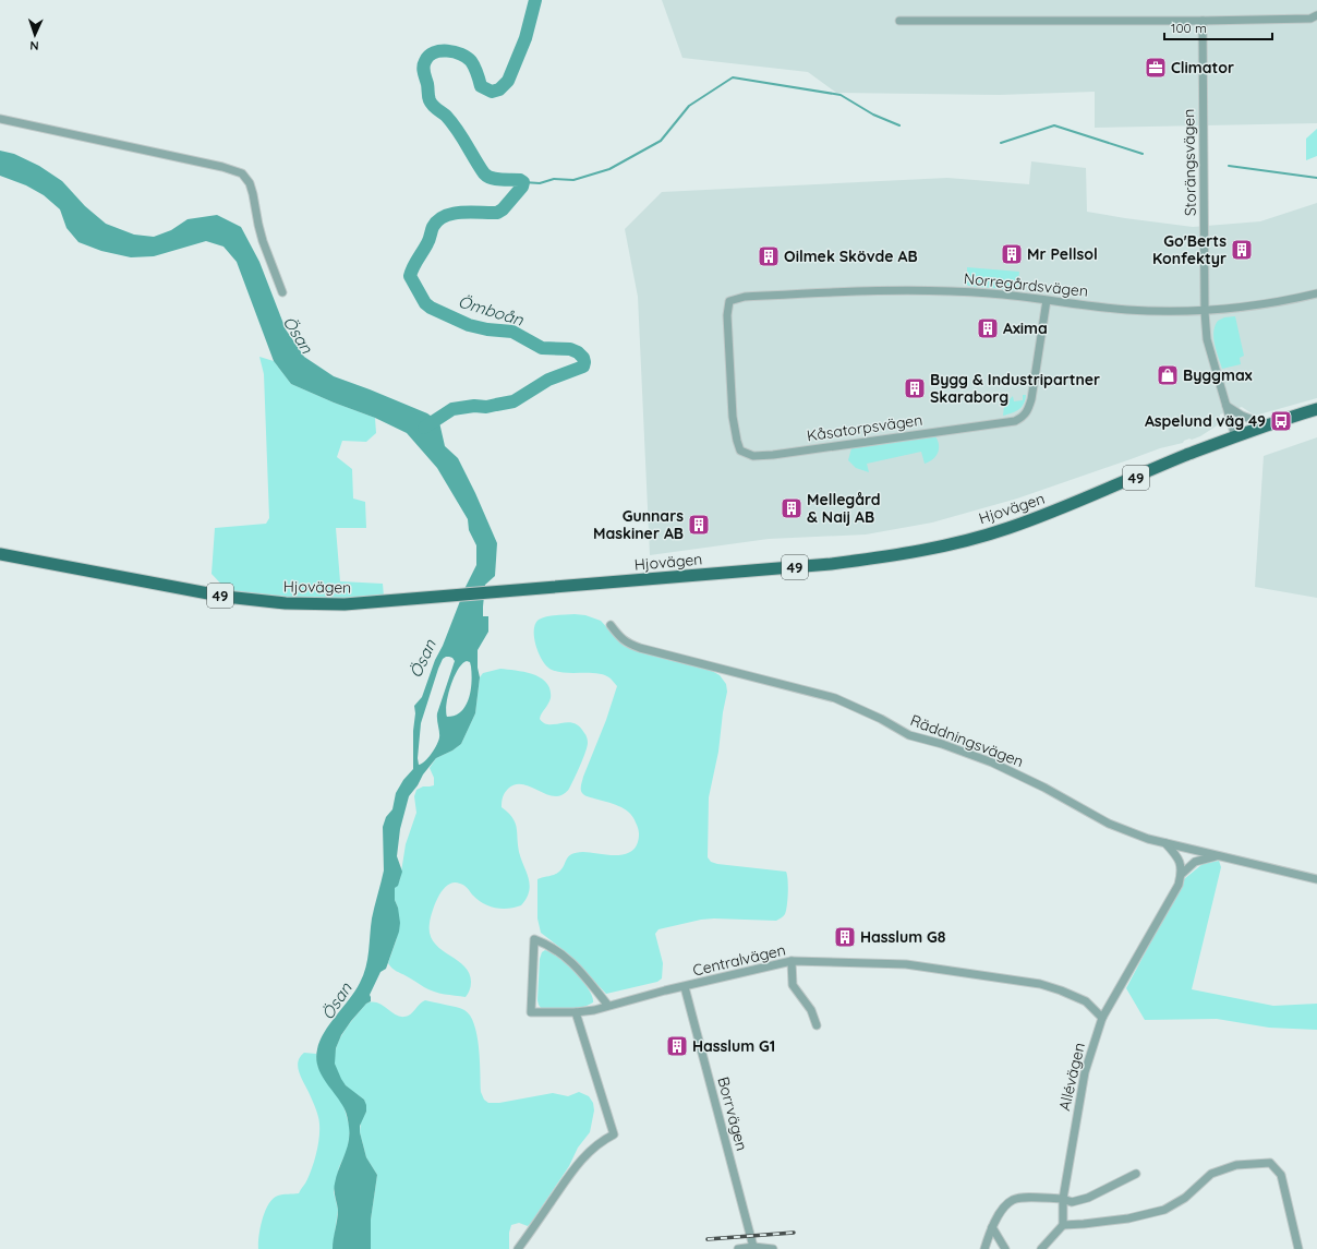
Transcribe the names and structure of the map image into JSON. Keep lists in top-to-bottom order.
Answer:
{
  "streets": {
    "main road": ["49", "Hjovägen"],
    "street": [
      "Storängsvägen",
      "Norregårdsvägen",
      "Kåsatorpsvägen",
      "Räddningsvägen",
      "Centralvägen",
      "Allévägen",
      "Borrvägen"
    ]
  },
  "crossings": [
    ["Storängsvägen", "Norregårdsvägen"],
    ["Storängsvägen", "Hjovägen"],
    ["Norregårdsvägen", "Kåsatorpsvägen"],
    ["Räddningsvägen", "Allévägen"],
    ["Centralvägen", "Allévägen"],
    ["Centralvägen", "Borrvägen"]
  ],
  "water": ["Ömboån", "Ösan"],
  "places": {
    "office": ["Climator"],
    "building": [
      "Go'Berts Konfektyr",
      "Mr Pellsol",
      "Oilmek Skövde AB",
      "Axima",
      "Bygg & Industripartner Skaraborg",
      "Mellegård & Naij AB",
      "Gunnars Maskiner AB",
      "Hasslum G8",
      "Hasslum G1"
    ],
    "shop": ["Byggmax"],
    "bus stop": ["Aspelund väg 49"]
  },
  "scale_bar": "100 m",
  "north": "bottom"
}
